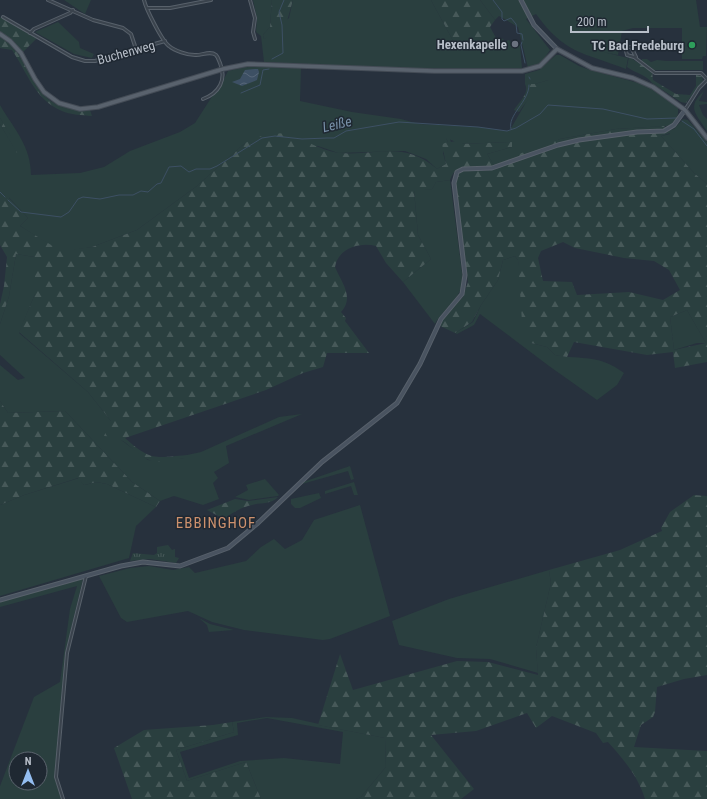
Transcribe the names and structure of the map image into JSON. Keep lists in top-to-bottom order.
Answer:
{
  "streets": {
    "street": ["Buchenweg"]
  },
  "districts": ["EBBINGHOF"],
  "water": ["Leiße"],
  "places": ["Hexenkapelle", "TC Bad Fredeburg"],
  "scale_bar": "200 m",
  "north": "top"
}
